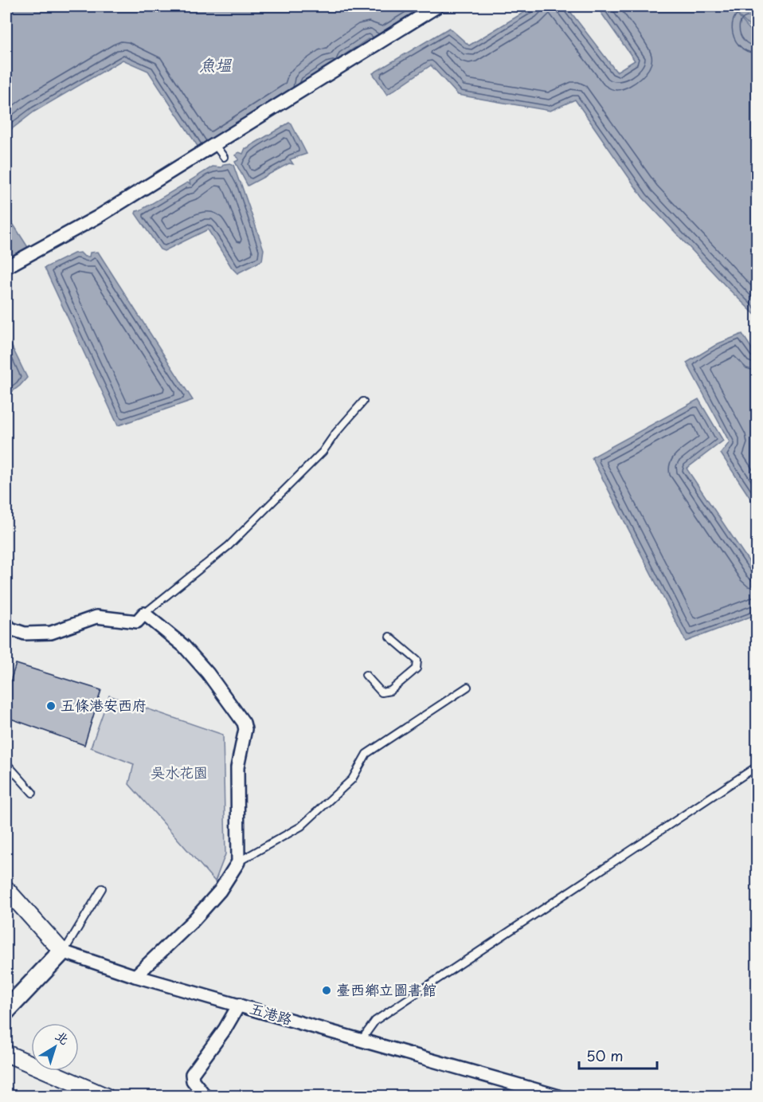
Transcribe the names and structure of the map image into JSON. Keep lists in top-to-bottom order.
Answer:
{
  "streets": {
    "street": ["五港路"]
  },
  "water": ["魚塭"],
  "parks": ["吳水花園"],
  "places": ["五條港安西府", "臺西鄉立圖書館"],
  "scale_bar": "50 m",
  "north": "top right"
}
